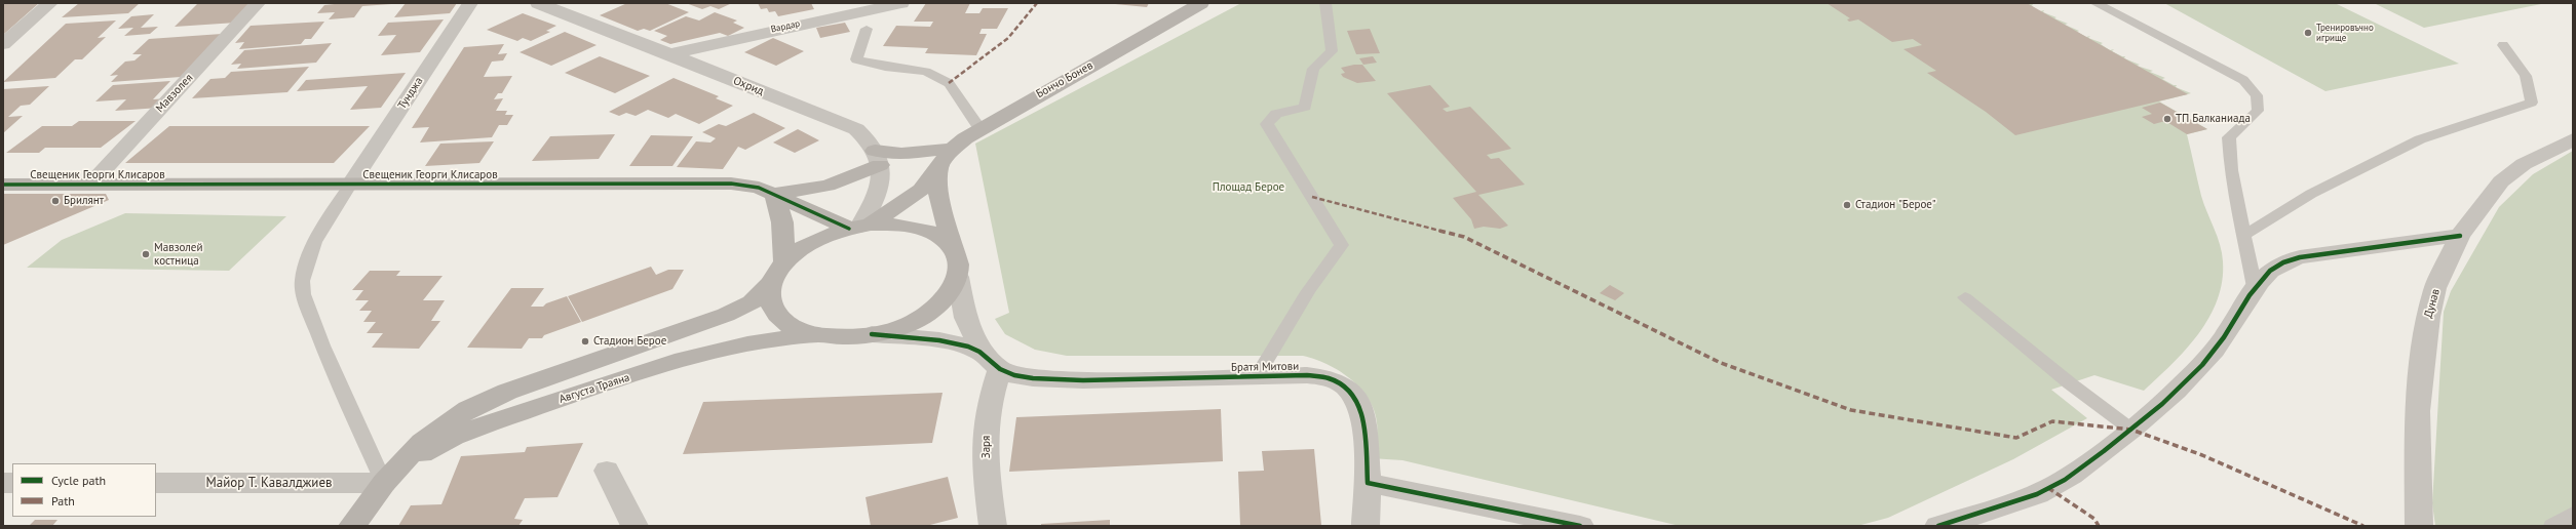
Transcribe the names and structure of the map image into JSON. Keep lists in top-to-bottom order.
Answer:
{
  "streets": {
    "street": [
      "Вардар",
      "Бончо Бонев",
      "Охрид",
      "Мавзолея",
      "Тунджа",
      "Свещеник Георги Клисаров",
      "Дунав",
      "Братя Митови",
      "Августа Траяна",
      "Заря",
      "Майор Т. Кавалджиев"
    ]
  },
  "crossings": [
    ["Вардар", "Охрид"],
    ["Бончо Бонев", "Свещеник Георги Клисаров"],
    ["Бончо Бонев", "Августа Траяна"],
    ["Мавзолея", "Свещеник Георги Клисаров"],
    ["Тунджа", "Свещеник Георги Клисаров"],
    ["Свещеник Георги Клисаров", "Августа Траяна"],
    ["Братя Митови", "Заря"],
    ["Августа Траяна", "Майор Т. Кавалджиев"]
  ],
  "parks": ["Площад Берое"],
  "places": [
    "Тренировъчно игрище",
    "ТП Балканиада",
    "Брилянт",
    "Стадион \"Берое\"",
    "Мавзолей костница",
    "Стадион Берое"
  ],
  "legend": ["Cycle path", "Path"]
}
